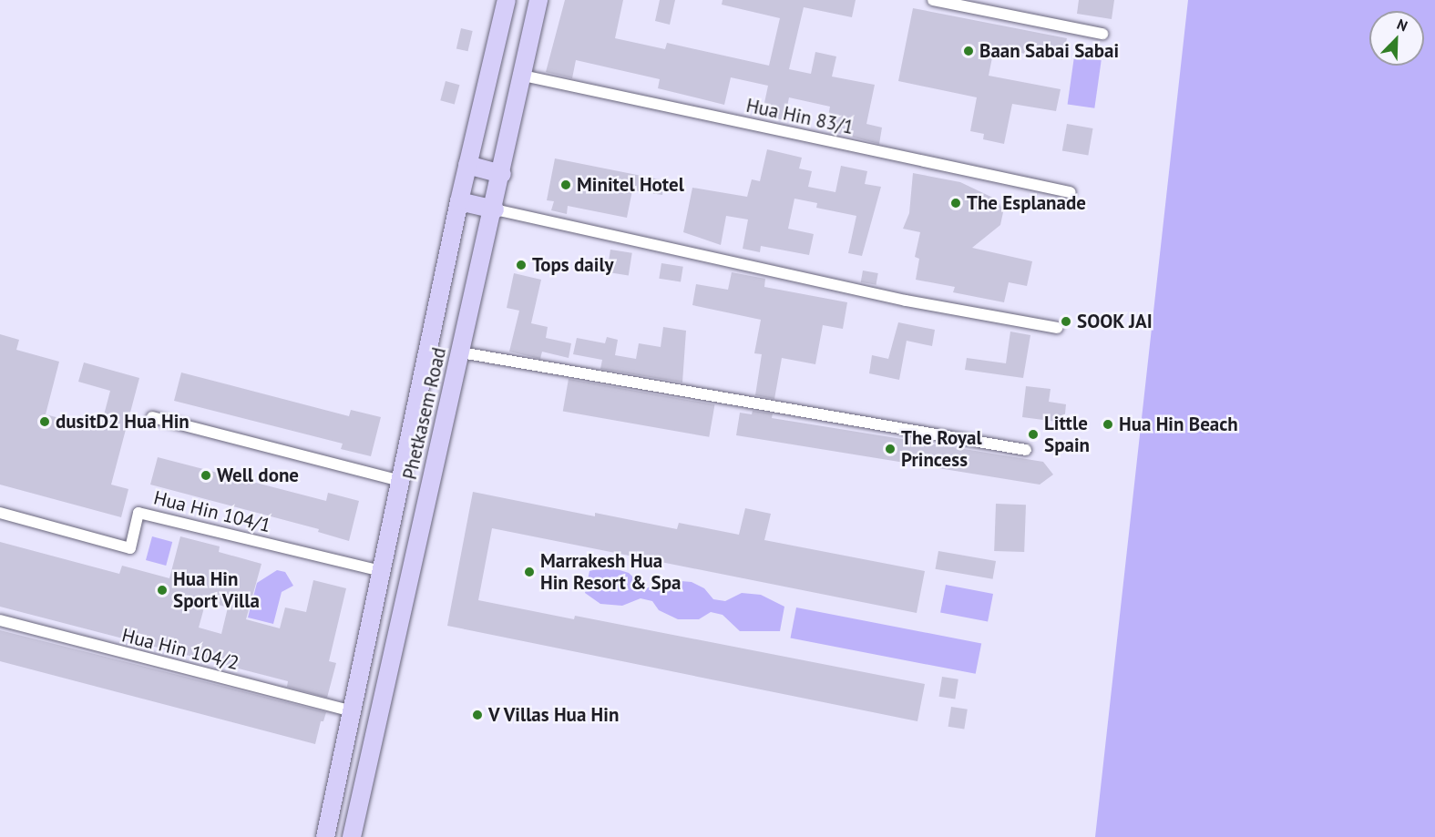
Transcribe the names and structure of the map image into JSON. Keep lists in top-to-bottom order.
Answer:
{
  "streets": {
    "main road": ["Phetkasem Road"],
    "street": ["Hua Hin 83/1", "Hua Hin 104/1", "Hua Hin 104/2"]
  },
  "crossings": [
    ["Hua Hin 83/1", "Phetkasem Road"],
    ["Phetkasem Road", "Hua Hin 104/1"],
    ["Phetkasem Road", "Hua Hin 104/2"]
  ],
  "places": [
    "Baan Sabai Sabai",
    "Minitel Hotel",
    "The Esplanade",
    "Tops daily",
    "SOOK JAI",
    "dusitD2 Hua Hin",
    "Hua Hin Beach",
    "Little Spain",
    "The Royal Princess",
    "Well done",
    "Marrakesh Hua Hin Resort & Spa",
    "Hua Hin Sport Villa",
    "V Villas Hua Hin"
  ],
  "north": "top right"
}
